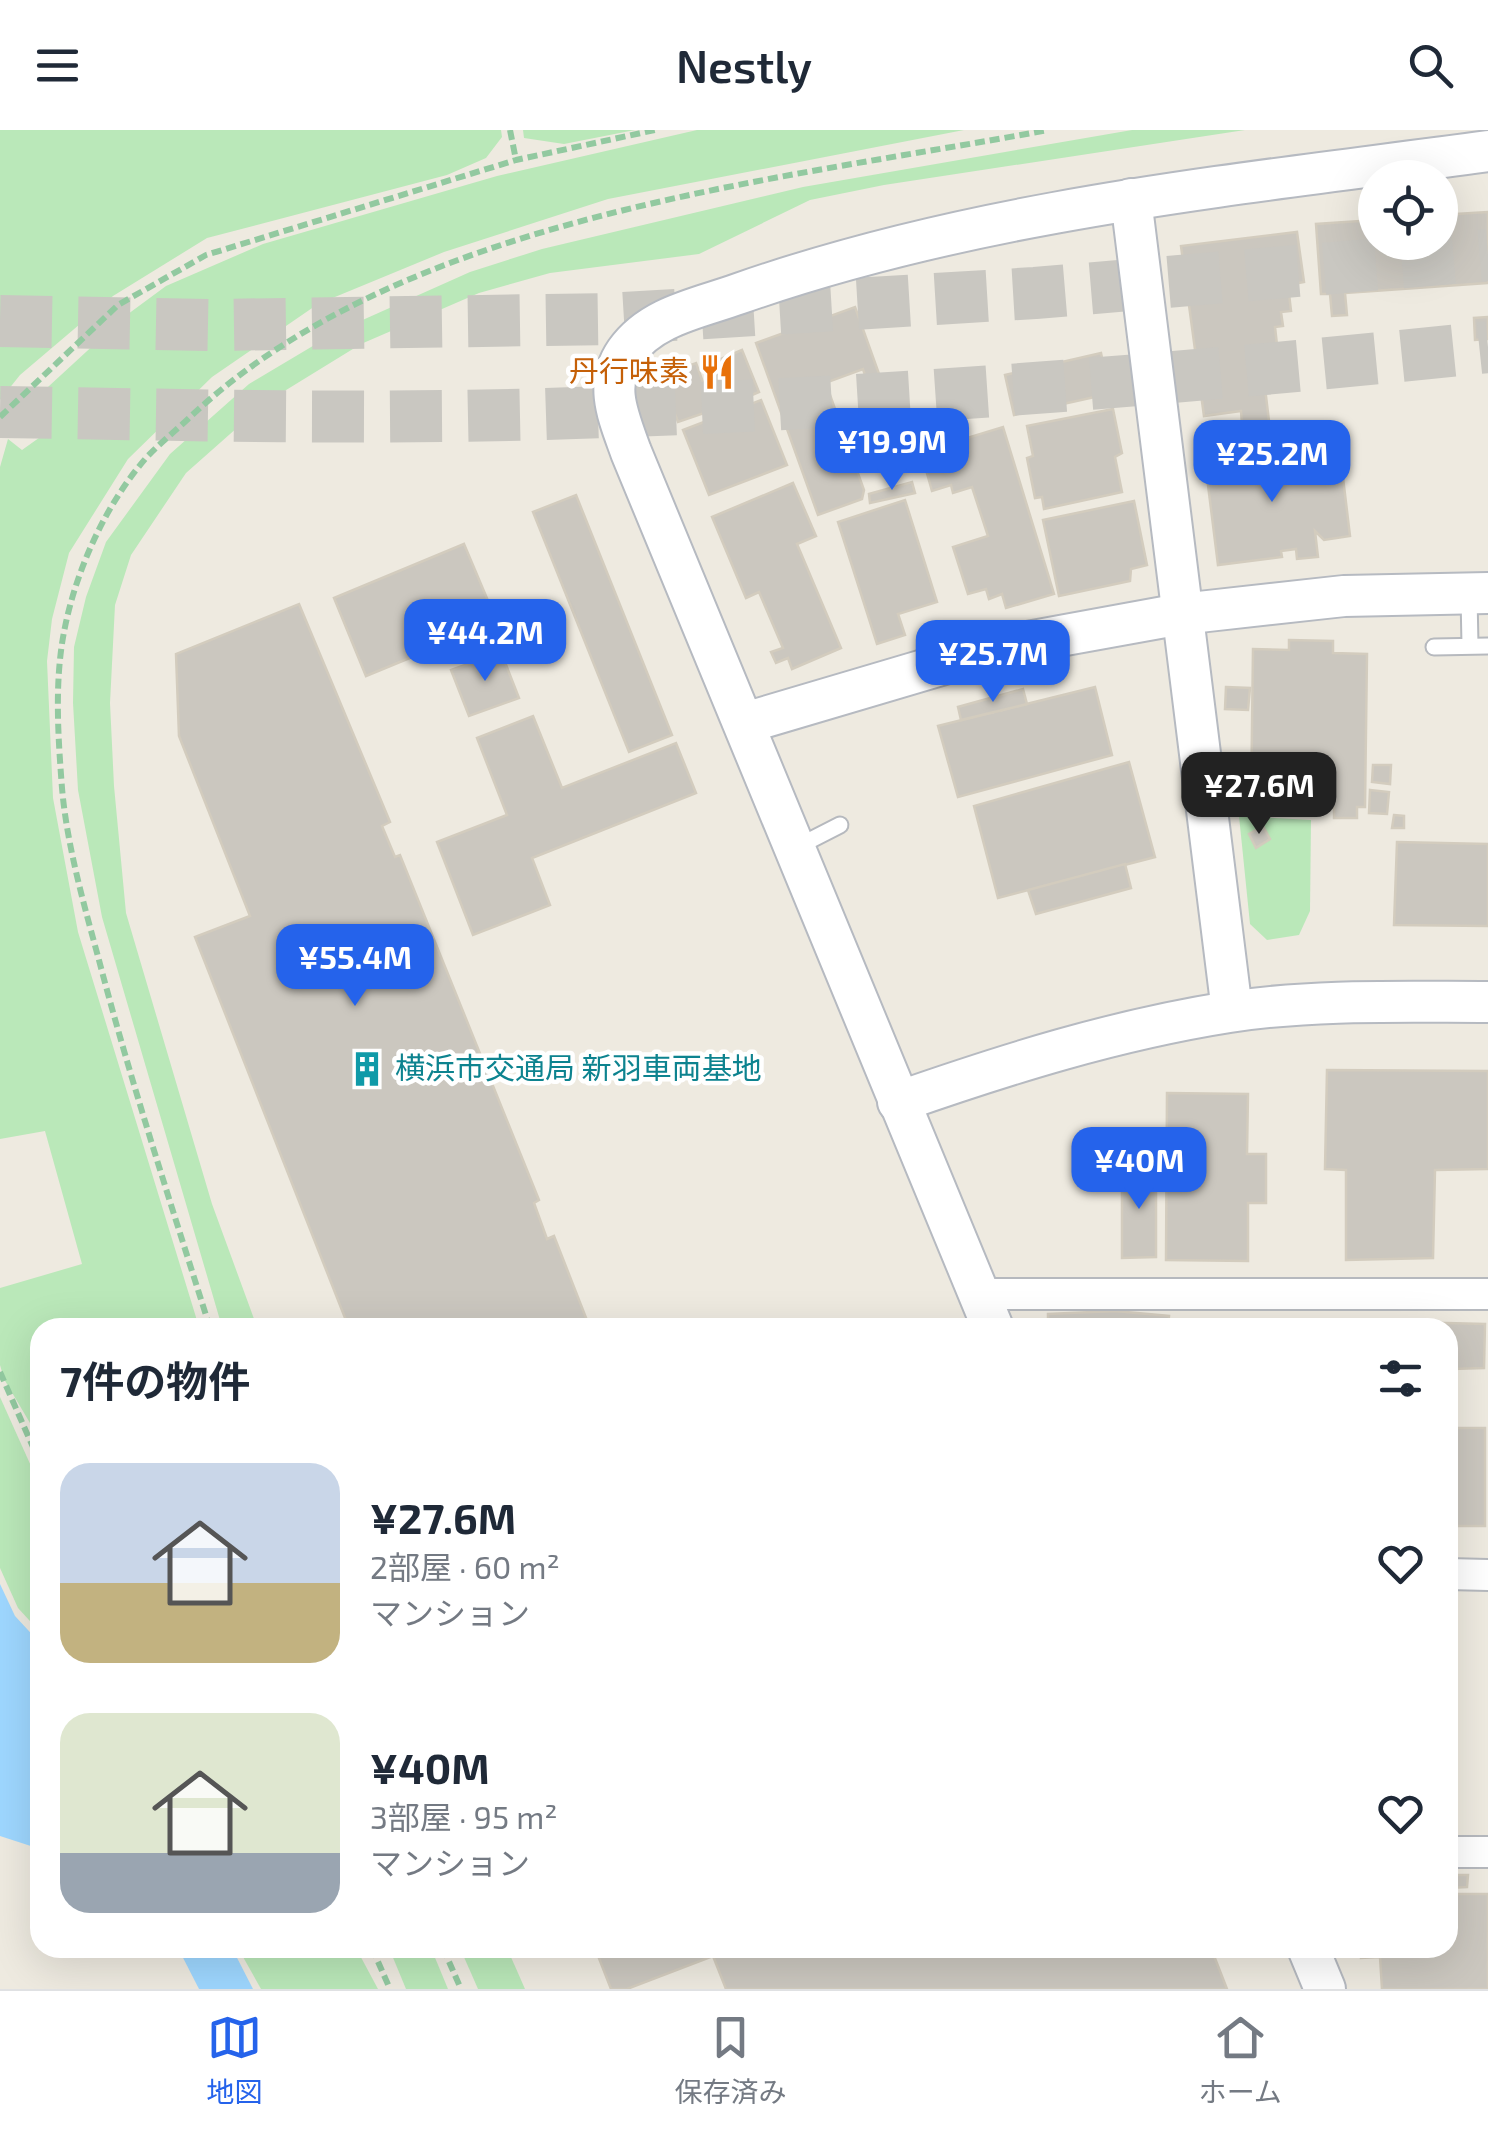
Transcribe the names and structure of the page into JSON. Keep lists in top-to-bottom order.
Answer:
{
  "places": {
    "restaurant": ["丹行味素"],
    "building": ["横浜市交通局 新羽車両基地"]
  },
  "page": {
    "header": "Nestly",
    "price": [
      "¥19.9M",
      "¥25.2M",
      "¥44.2M",
      "¥25.7M",
      "¥27.6M",
      "¥55.4M",
      "¥40M"
    ],
    "heading": "7件の物件",
    "list": [
      {
        "name": "¥27.6M",
        "note": "2部屋 · 60 m² · マンション"
      },
      {
        "name": "¥40M",
        "note": "3部屋 · 95 m² · マンション"
      }
    ],
    "tabs": ["地図", "保存済み", "ホーム"]
  }
}
